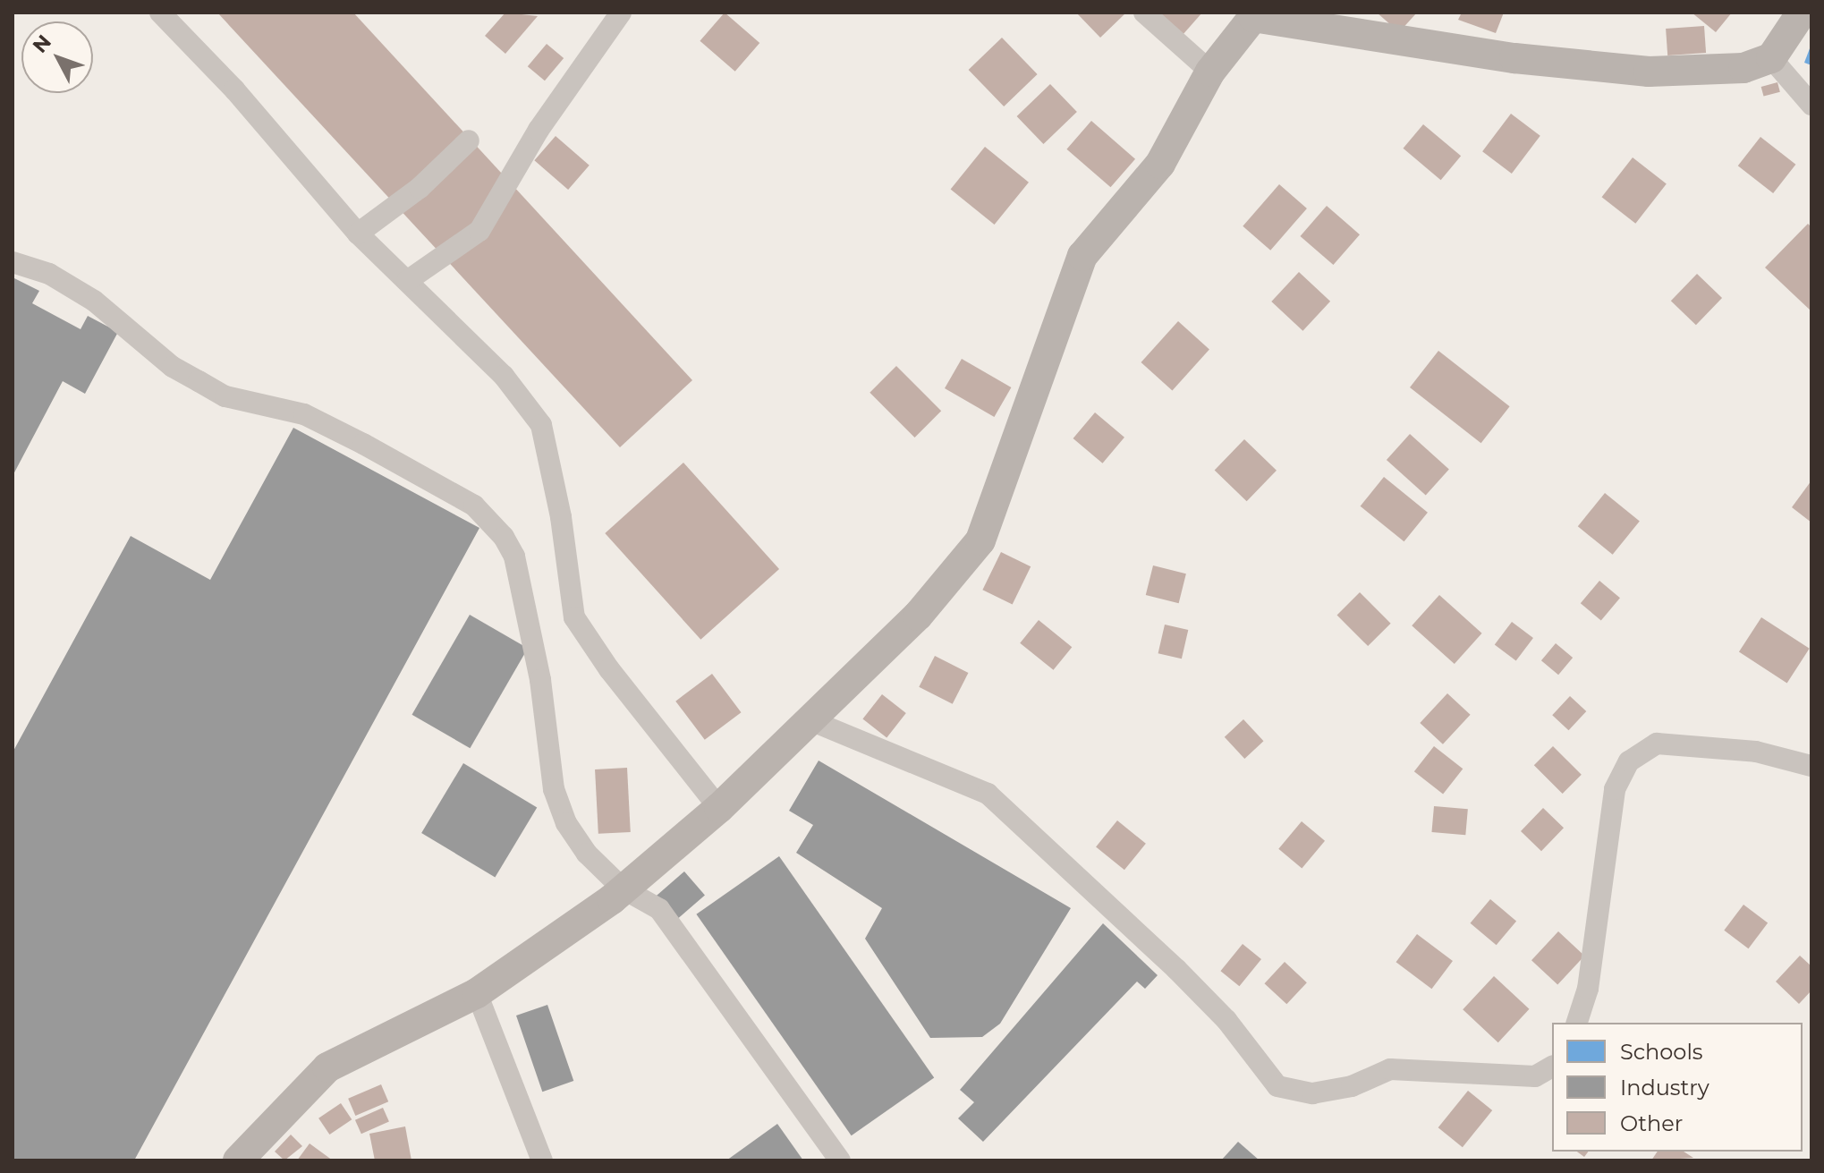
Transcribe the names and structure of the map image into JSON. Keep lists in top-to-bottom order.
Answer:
{
  "legend": ["Schools", "Industry", "Other"],
  "north": "top left"
}
